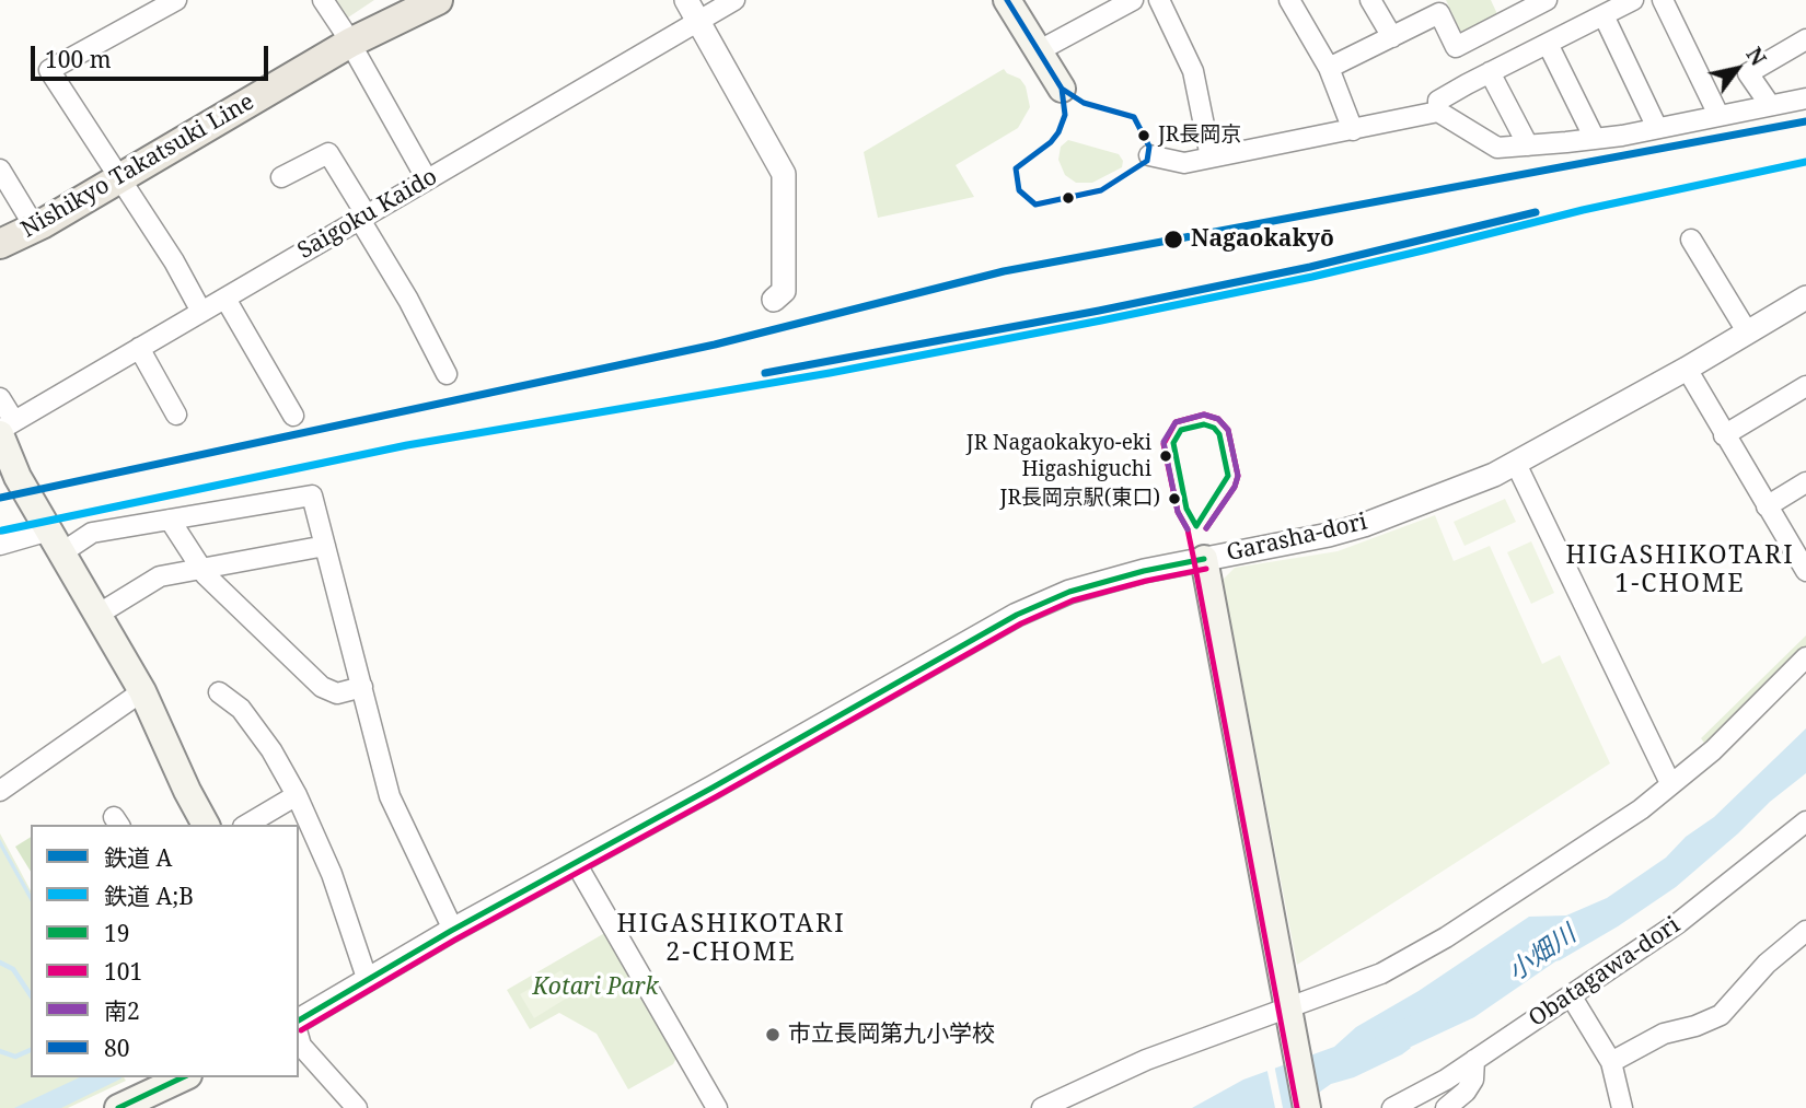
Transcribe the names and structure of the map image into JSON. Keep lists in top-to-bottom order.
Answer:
{
  "streets": {
    "main road": ["Nishikyo Takatsuki Line"],
    "street": ["Saigoku Kaido", "Garasha-dori", "Obatagawa-dori"]
  },
  "districts": ["HIGASHIKOTARI 1-CHOME", "HIGASHIKOTARI 2-CHOME"],
  "water": ["小畑川"],
  "parks": ["Kotari Park"],
  "places": [
    "JR長岡京",
    "Nagaokakyō",
    "JR Nagaokakyo-eki Higashiguchi",
    "JR長岡京駅(東口)",
    "市立長岡第九小学校"
  ],
  "lines": [
    "transit line 80",
    "rail line A",
    "rail line A;B",
    "transit line 101",
    "transit line 南2",
    "transit line 19"
  ],
  "legend": [
    "鉄道 A",
    "鉄道 A;B",
    "19",
    "101",
    "南2",
    "80"
  ],
  "scale_bar": "100 m",
  "north": "top right"
}
